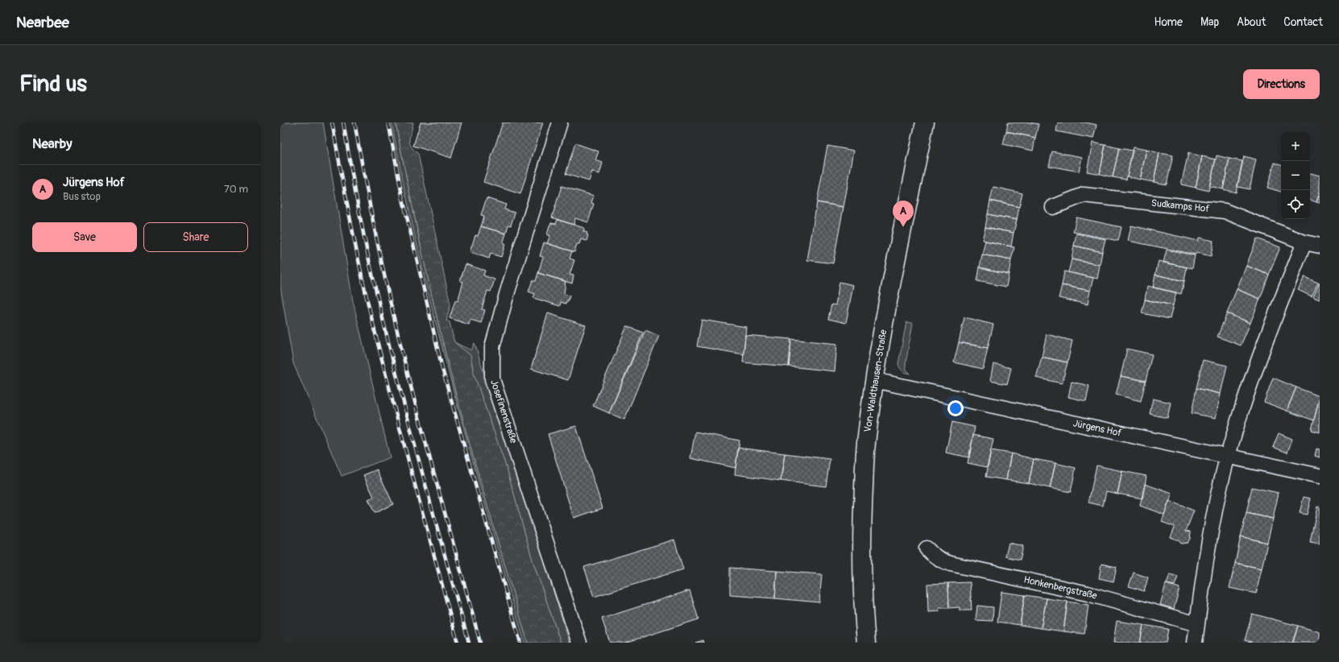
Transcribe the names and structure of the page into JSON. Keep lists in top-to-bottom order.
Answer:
{
  "streets": {
    "street": [
      "Sudkamps Hof",
      "Von-Waldthausen-Straße",
      "Josefinenstraße",
      "Jürgens Hof",
      "Honkenbergstraße"
    ]
  },
  "crossings": [
    ["Von-Waldthausen-Straße", "Jürgens Hof"]
  ],
  "page": {
    "header": "Nearbee",
    "nav": [
      "Home",
      "Map",
      "About",
      "Contact"
    ],
    "buttons": [
      "Directions",
      ["Save", "Share"]
    ],
    "title": "Find us",
    "heading": "Nearby",
    "map_buttons": ["+", "−"],
    "list": [
      {
        "mark": "A",
        "name": "Jürgens Hof",
        "note": "Bus stop",
        "value": "70 m"
      }
    ],
    "pins": "A"
  }
}
